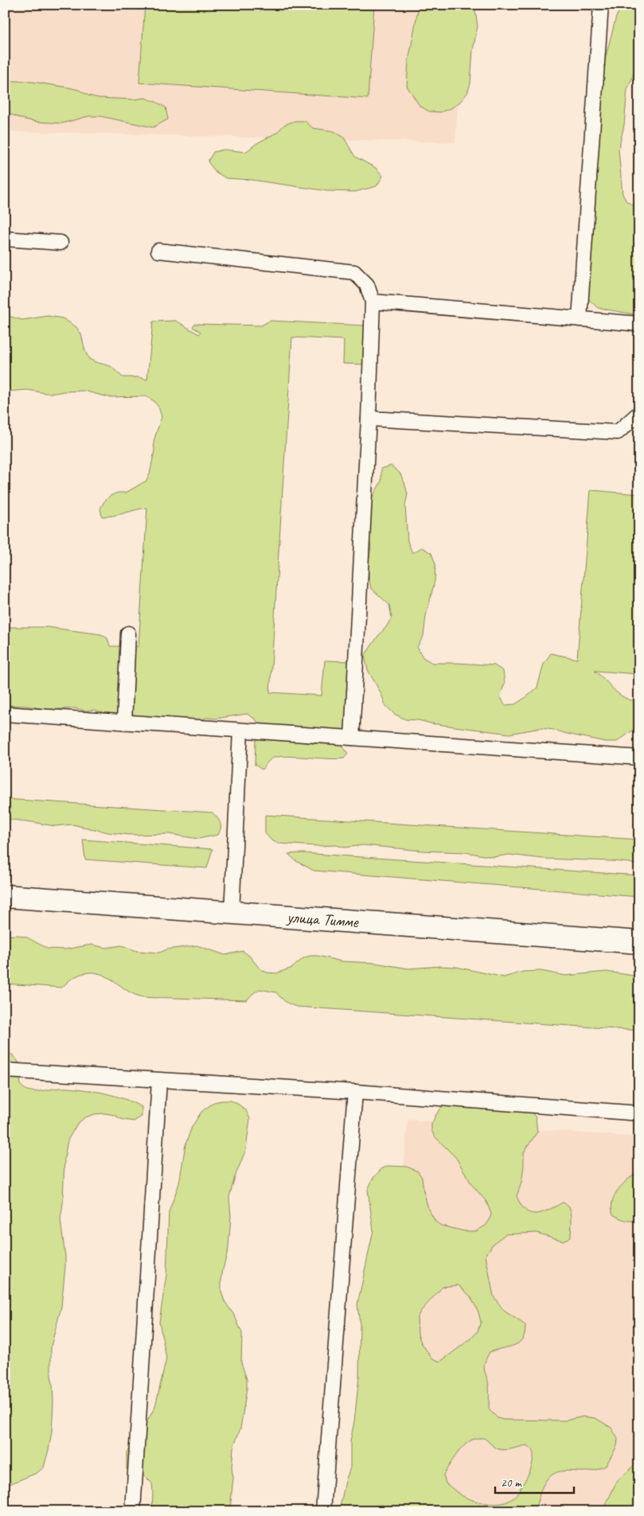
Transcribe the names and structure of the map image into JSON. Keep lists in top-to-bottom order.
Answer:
{
  "streets": {
    "main road": ["улица Тимме"]
  },
  "scale_bar": "20 m"
}
